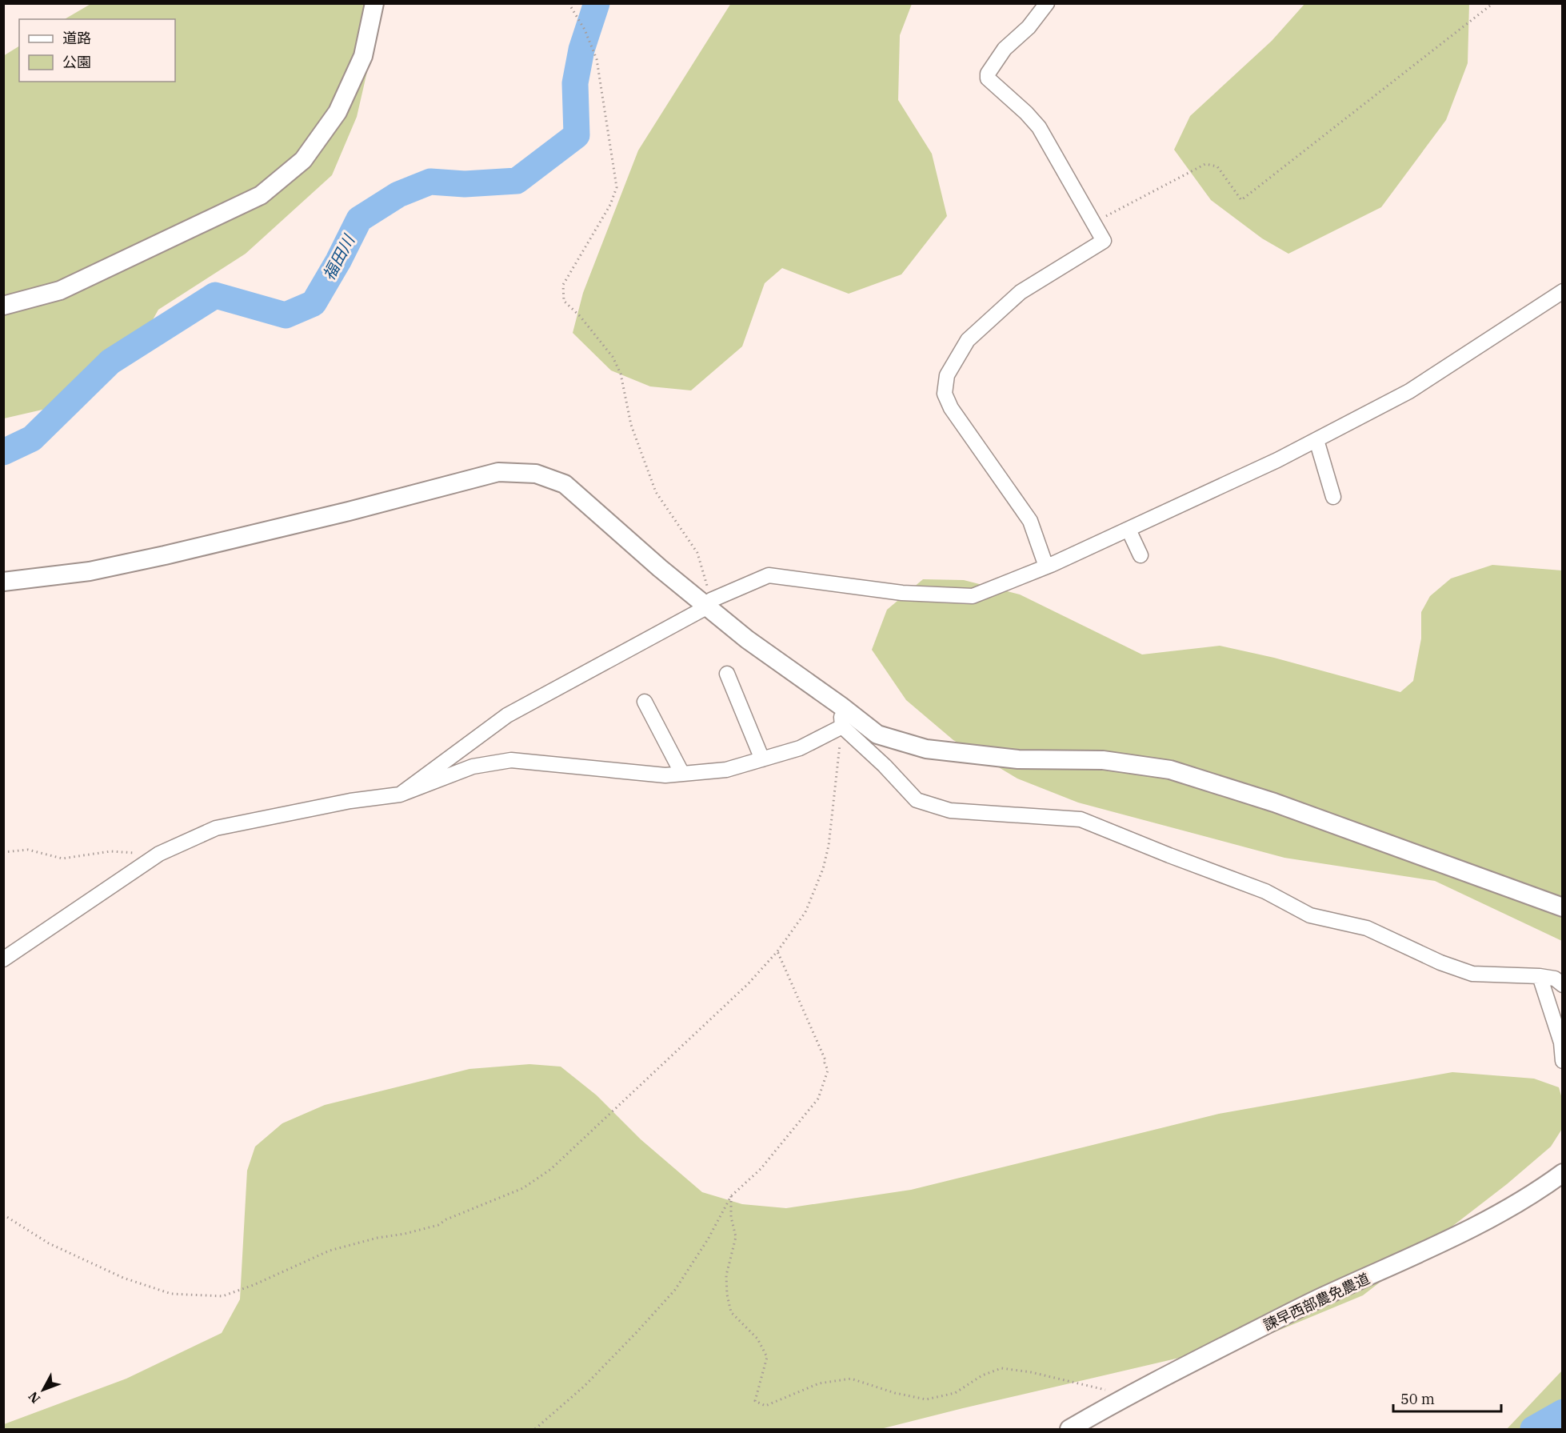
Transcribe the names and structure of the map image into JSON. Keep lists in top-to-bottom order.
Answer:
{
  "streets": {
    "street": ["諫早西部農免農道"]
  },
  "water": ["福田川"],
  "legend": ["道路", "公園"],
  "scale_bar": "50 m",
  "north": "bottom left"
}
